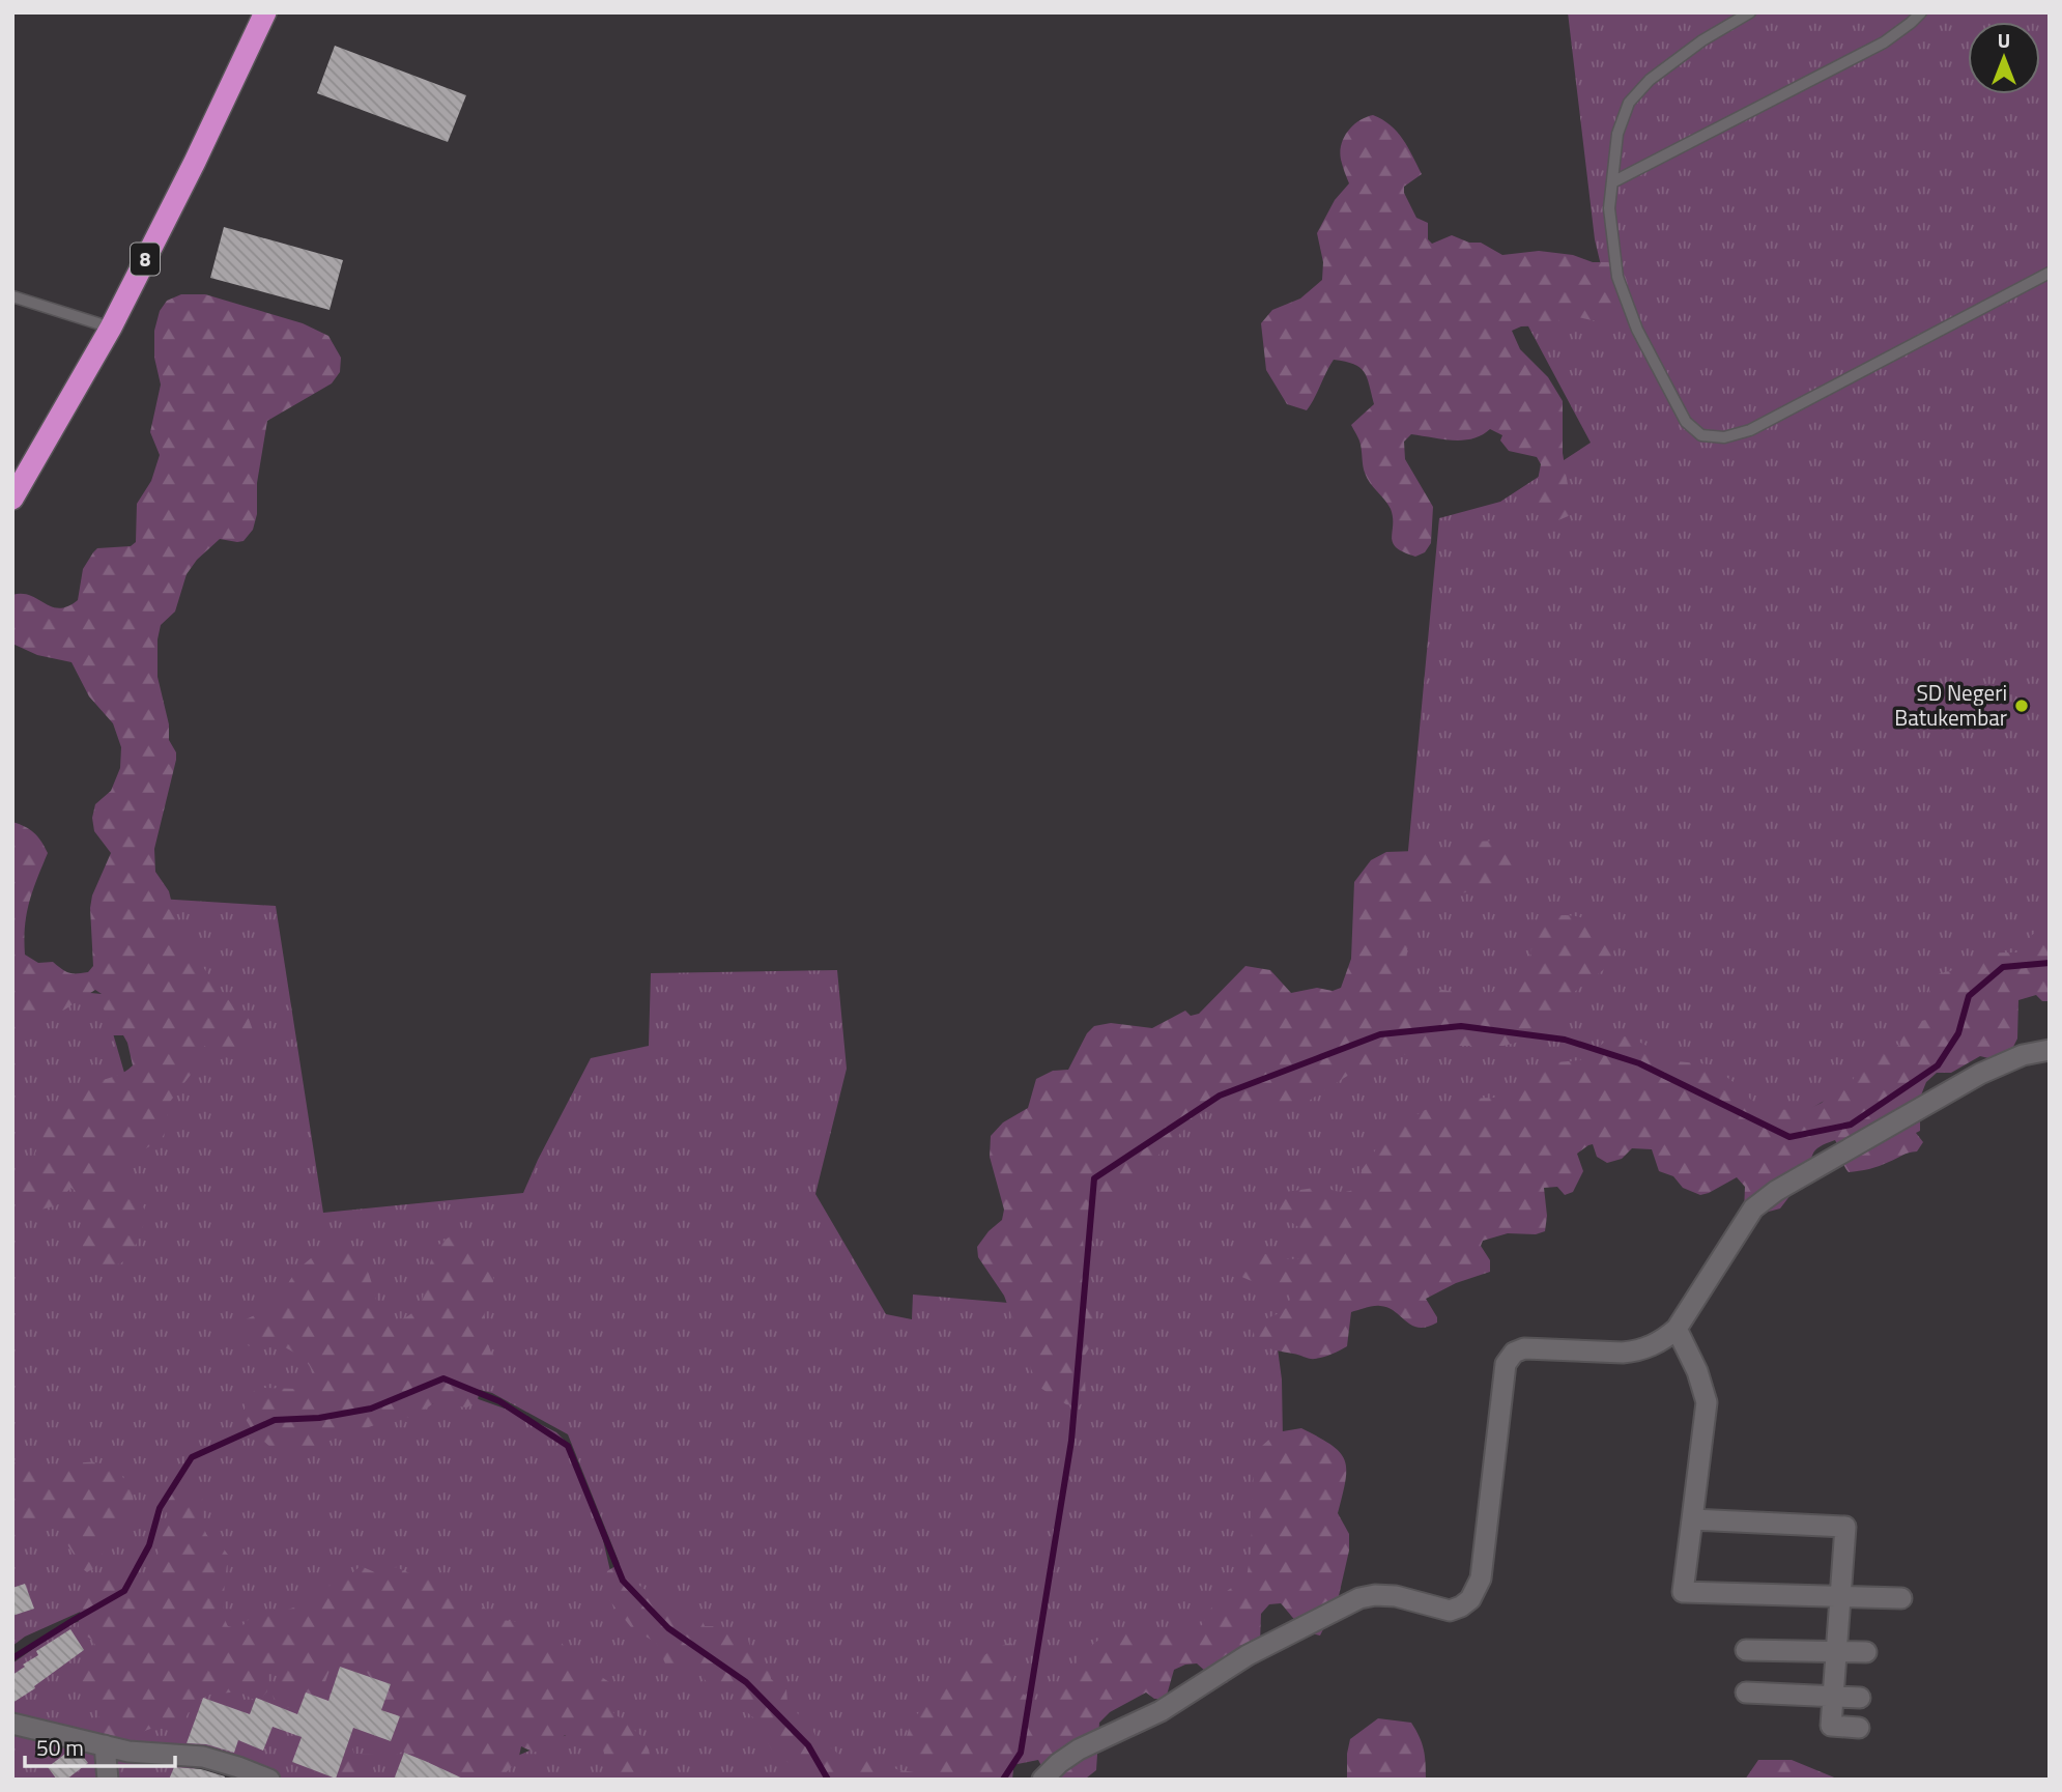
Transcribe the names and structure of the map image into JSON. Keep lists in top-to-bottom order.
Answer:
{
  "streets": {
    "highway": ["8"]
  },
  "places": ["SD Negeri Batukembar"],
  "scale_bar": "50 m",
  "north": "top"
}
